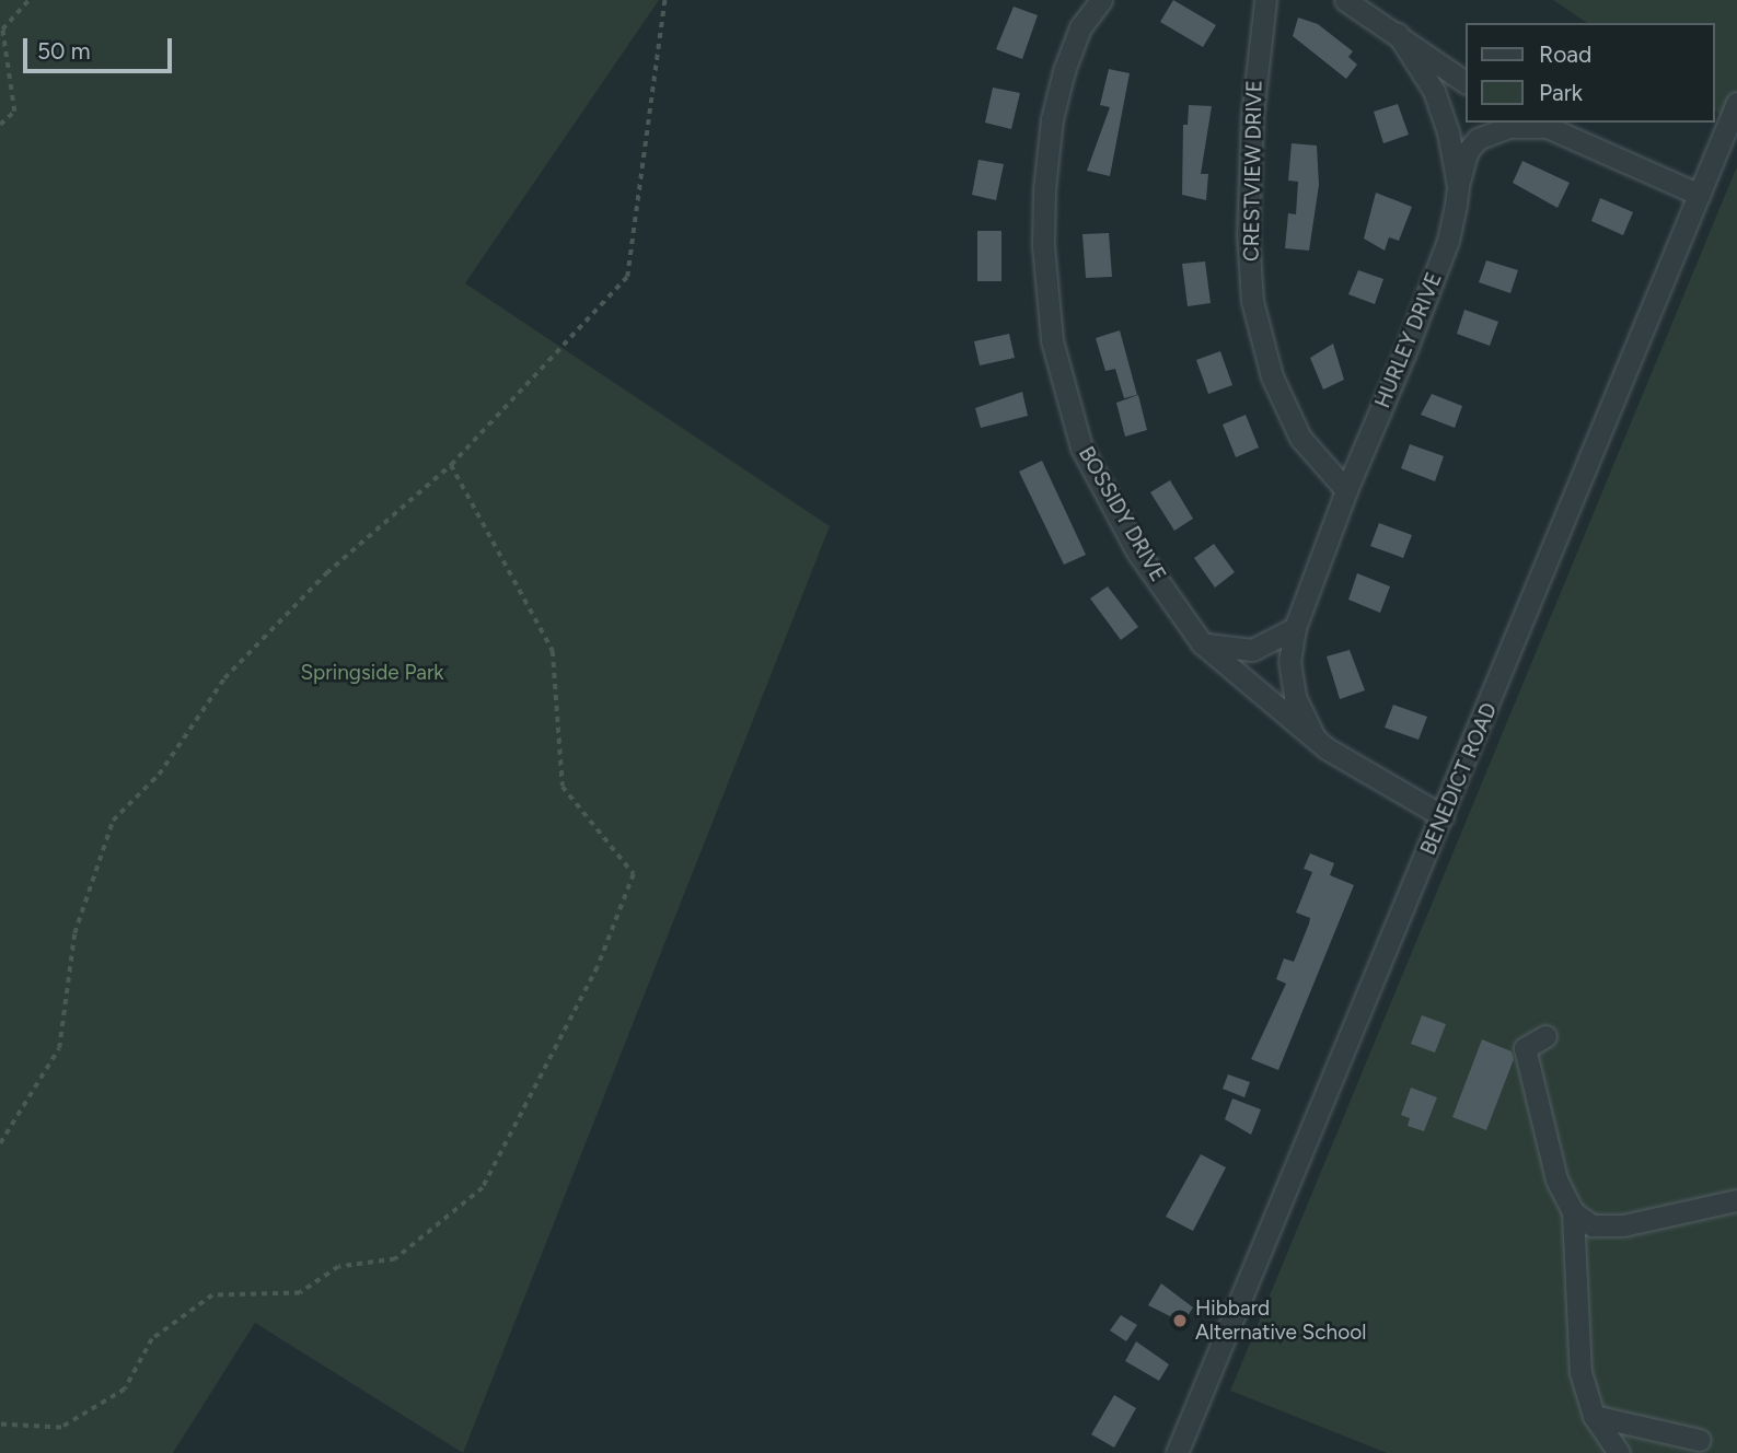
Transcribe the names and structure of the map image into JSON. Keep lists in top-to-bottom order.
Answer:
{
  "streets": {
    "street": [
      "CRESTVIEW DRIVE",
      "HURLEY DRIVE",
      "BOSSIDY DRIVE",
      "BENEDICT ROAD"
    ]
  },
  "crossings": [
    ["CRESTVIEW DRIVE", "HURLEY DRIVE"],
    ["BOSSIDY DRIVE", "BENEDICT ROAD"]
  ],
  "parks": ["Springside Park"],
  "places": ["Hibbard Alternative School"],
  "legend": ["Road", "Park"],
  "scale_bar": "50 m"
}
